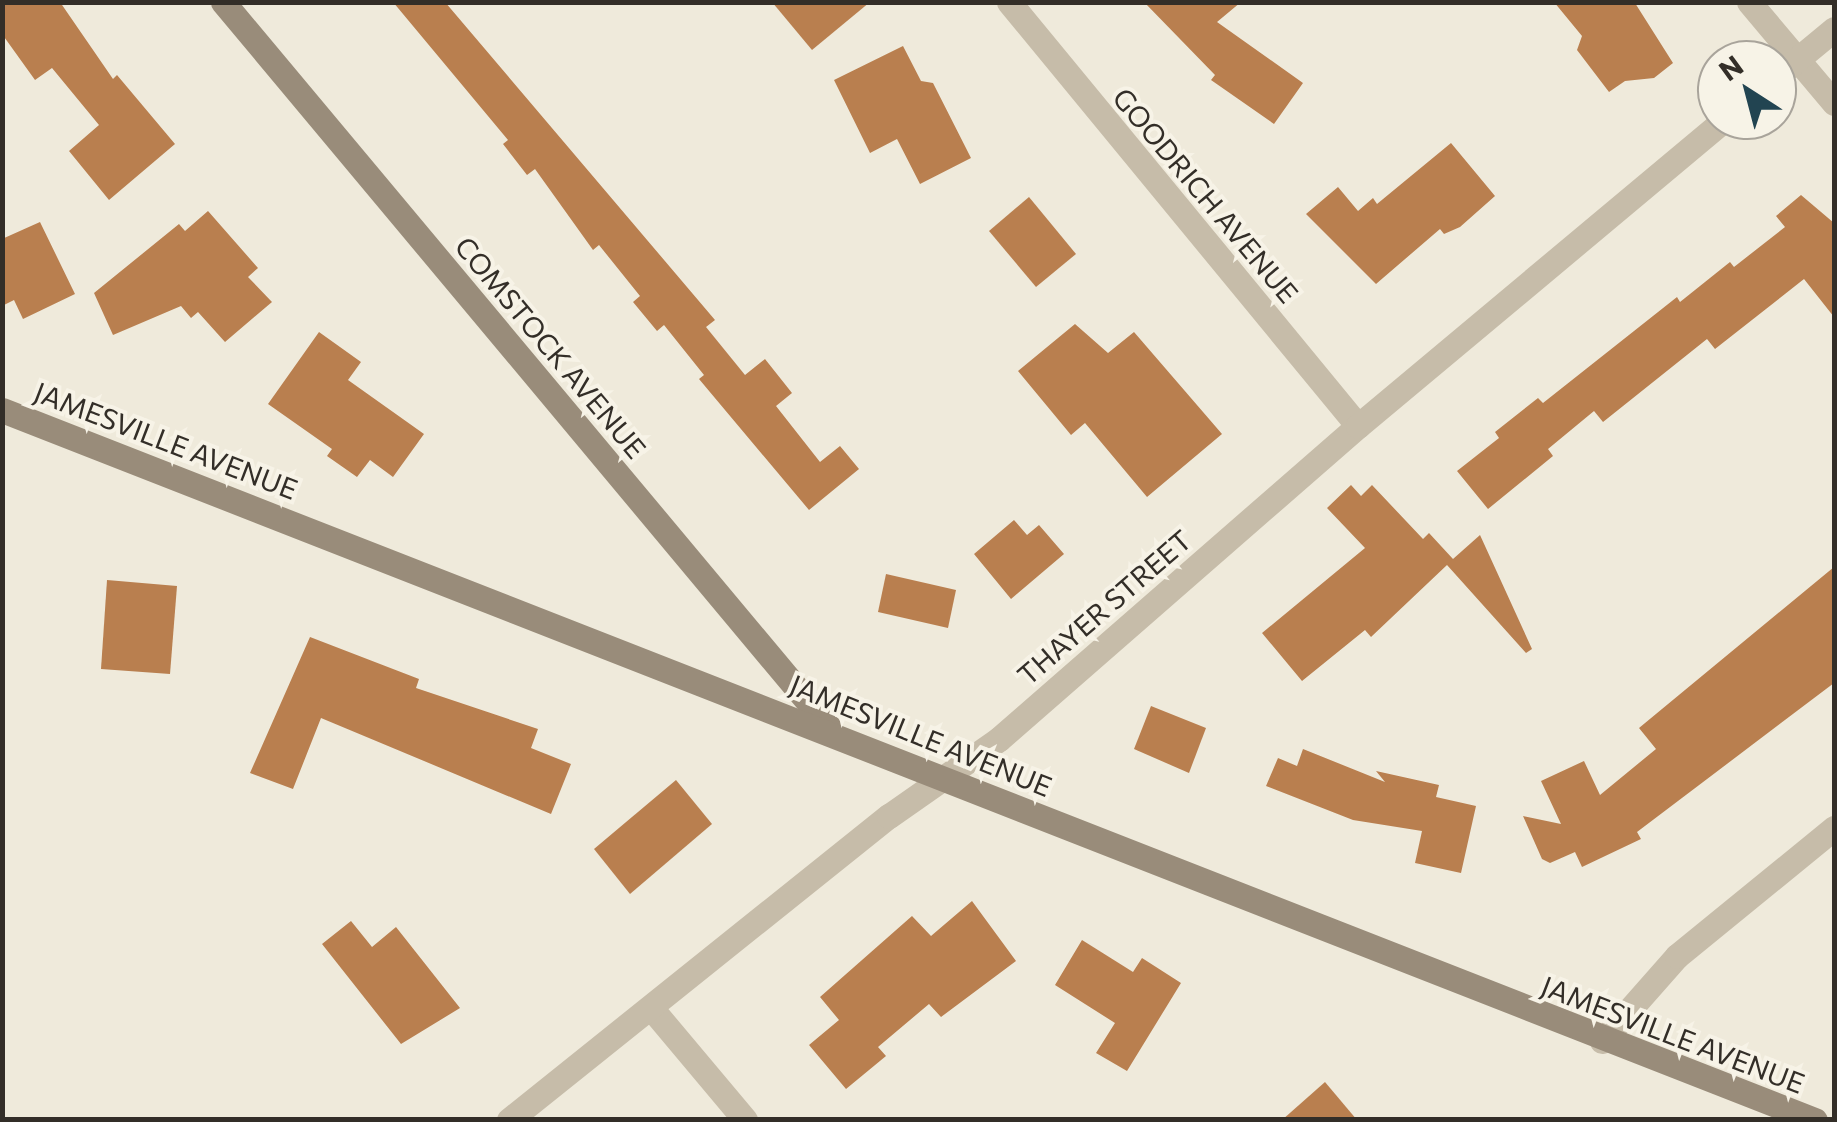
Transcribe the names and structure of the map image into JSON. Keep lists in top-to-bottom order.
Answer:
{
  "streets": {
    "street": [
      "GOODRICH AVENUE",
      "COMSTOCK AVENUE",
      "JAMESVILLE AVENUE",
      "THAYER STREET"
    ]
  },
  "crossings": [
    ["GOODRICH AVENUE", "THAYER STREET"],
    ["COMSTOCK AVENUE", "JAMESVILLE AVENUE"],
    ["JAMESVILLE AVENUE", "THAYER STREET"]
  ],
  "north": "top left"
}
